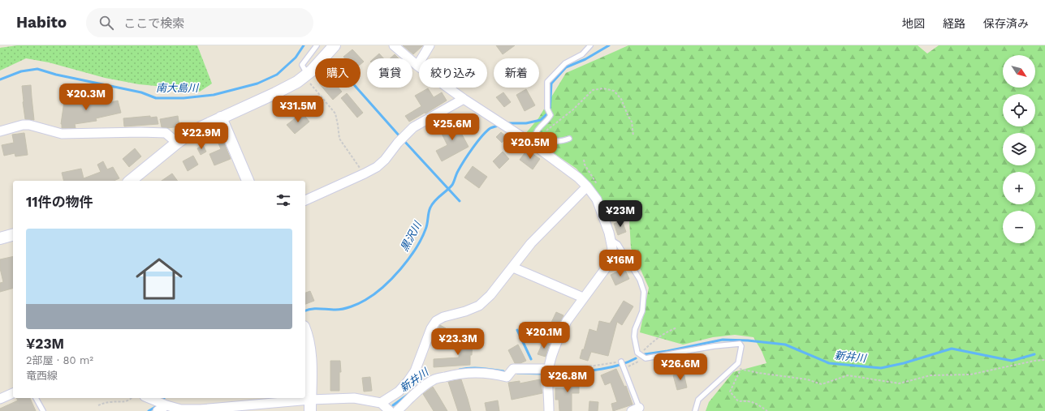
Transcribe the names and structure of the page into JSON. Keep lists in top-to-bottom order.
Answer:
{
  "water": ["南大島川", "黒沢川", "新井川"],
  "north": "bottom right",
  "page": {
    "header": "Habito",
    "search": "ここで検索",
    "nav": ["地図", "経路", "保存済み"],
    "map_buttons": ["+", "−"],
    "chip": [
      "購入",
      "賃貸",
      "絞り込み",
      "新着"
    ],
    "price": [
      "¥20.3M",
      "¥31.5M",
      "¥25.6M",
      "¥22.9M",
      "¥20.5M",
      "¥23M",
      "¥16M",
      "¥20.1M",
      "¥23.3M",
      "¥26.6M",
      "¥26.8M"
    ],
    "heading": "11件の物件",
    "list": [
      {
        "name": "¥23M",
        "note": "2部屋 · 80 m² · 竜西線"
      }
    ]
  }
}
